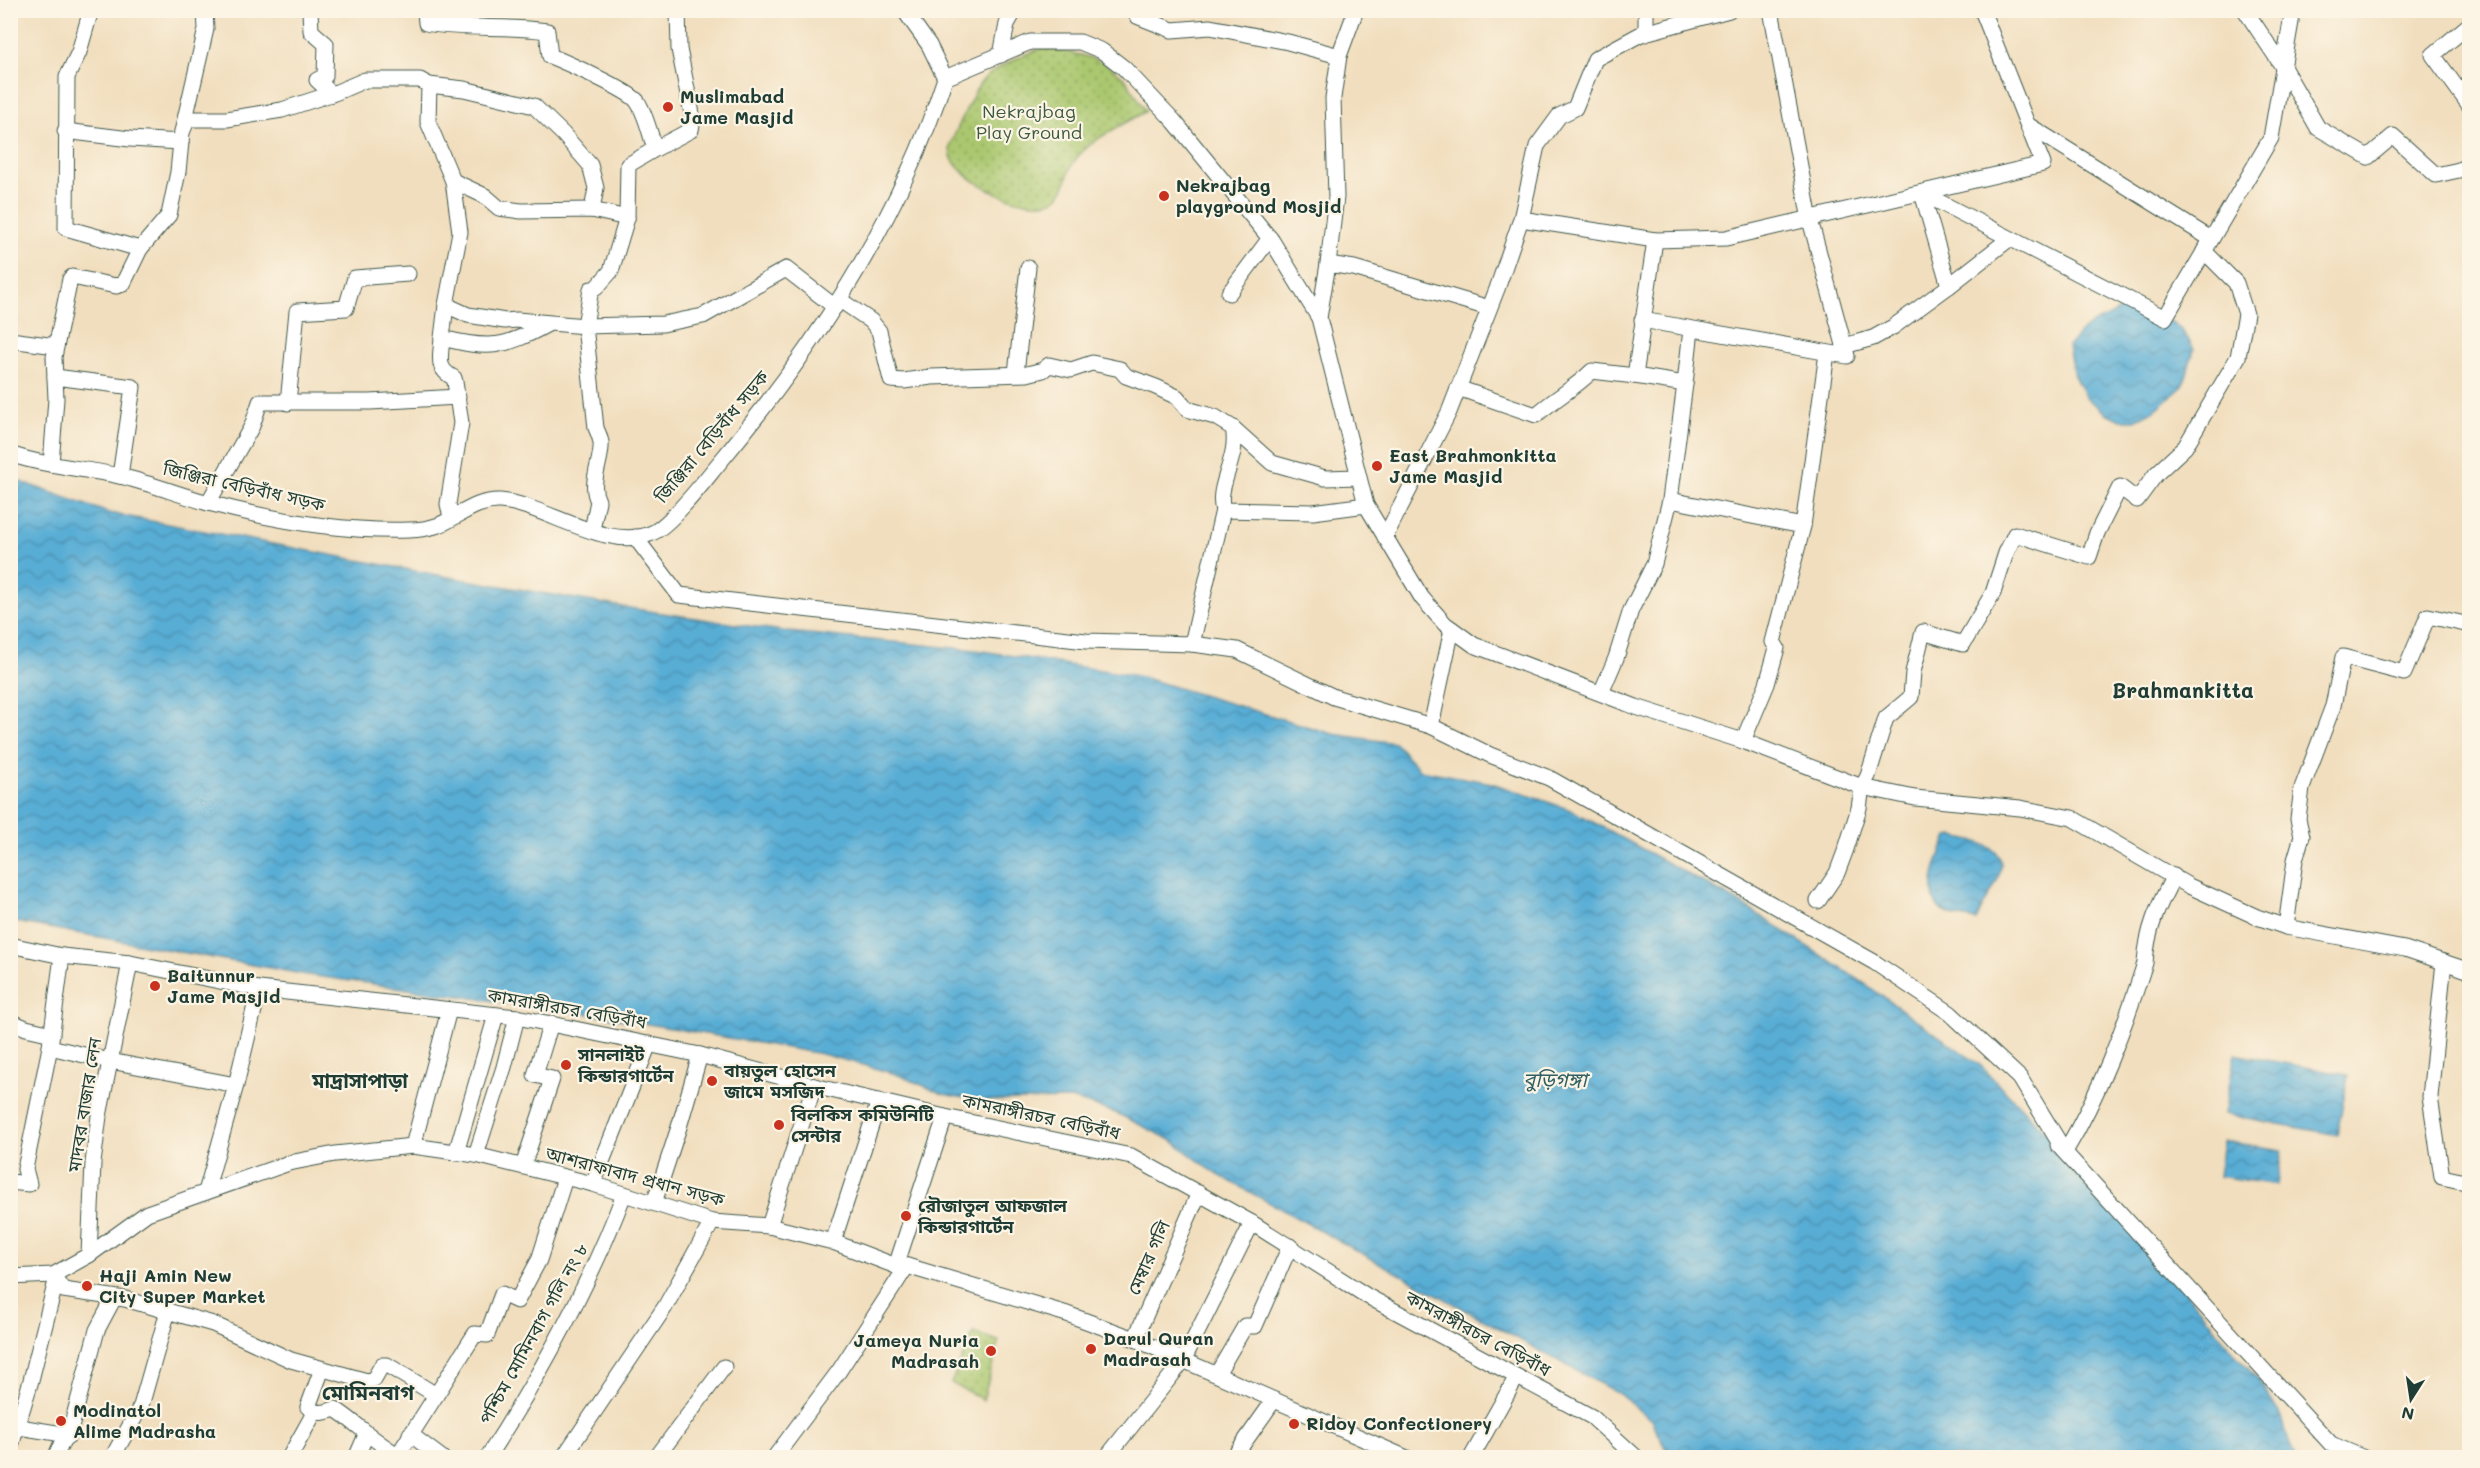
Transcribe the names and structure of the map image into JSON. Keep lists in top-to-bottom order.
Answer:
{
  "streets": {
    "street": [
      "জিঞ্জিরা বেড়িবাঁধ সড়ক",
      "কামরাঙ্গীরচর বেড়িবাঁধ",
      "মাদবর বাজার লেন",
      "আশরাফাবাদ প্রধান সড়ক",
      "মেম্বার গলি",
      "পশ্চিম মোমিনবাগ গলি নং ৮"
    ]
  },
  "crossings": [
    ["কামরাঙ্গীরচর বেড়িবাঁধ", "মাদবর বাজার লেন"],
    ["কামরাঙ্গীরচর বেড়িবাঁধ", "মেম্বার গলি"],
    ["মাদবর বাজার লেন", "আশরাফাবাদ প্রধান সড়ক"],
    ["আশরাফাবাদ প্রধান সড়ক", "মেম্বার গলি"],
    ["আশরাফাবাদ প্রধান সড়ক", "পশ্চিম মোমিনবাগ গলি নং ৮"]
  ],
  "districts": ["Brahmankitta", "মাদ্রাসাপাড়া", "মোমিনবাগ"],
  "water": ["বুড়িগঙ্গা"],
  "parks": ["Nekrajbag Play Ground"],
  "places": [
    "Muslimabad Jame Masjid",
    "Nekrajbag playground Mosjid",
    "East Brahmonkitta Jame Masjid",
    "Baitunnur Jame Masjid",
    "সানলাইট কিন্ডারগার্টেন",
    "বায়তুল হোসেন জামে মসজিদ",
    "বিলকিস কমিউনিটি সেন্টার",
    "রৌজাতুল আফজাল কিন্ডারগার্টেন",
    "Haji Amin New City Super Market",
    "Darul Quran Madrasah",
    "Jameya Nuria Madrasah",
    "Modinatol Alime Madrasha",
    "Ridoy Confectionery"
  ],
  "north": "bottom"
}
